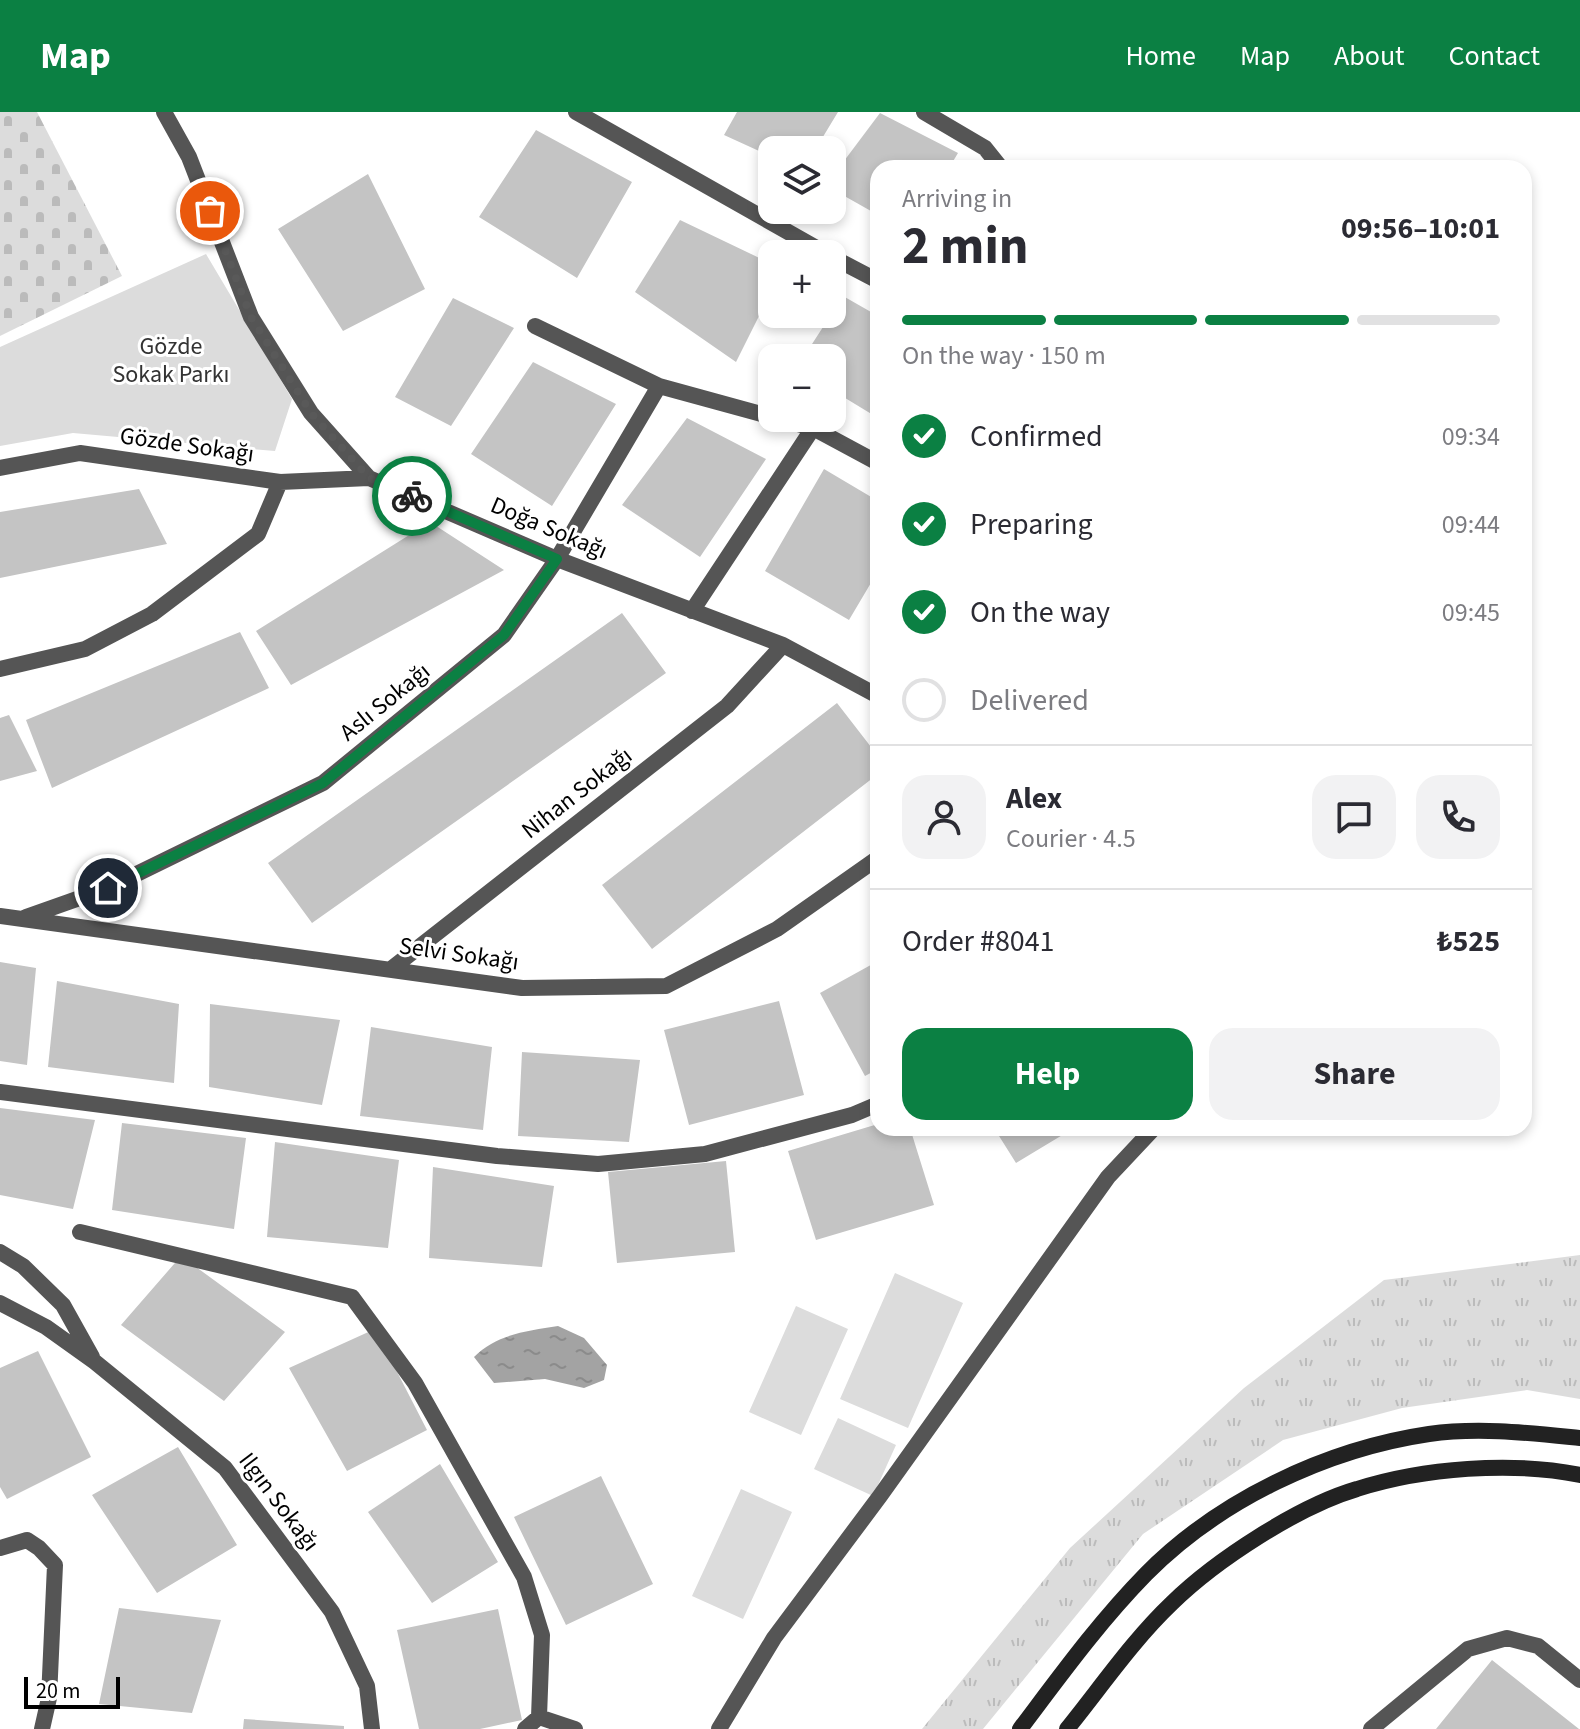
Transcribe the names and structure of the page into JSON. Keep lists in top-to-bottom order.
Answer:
{
  "streets": {
    "street": [
      "Gözde Sokağı",
      "Doğa Sokağı",
      "Aslı Sokağı",
      "Nihan Sokağı",
      "Selvi Sokağı",
      "Ilgın Sokağı"
    ]
  },
  "crossings": [
    ["Gözde Sokağı", "Doğa Sokağı"],
    ["Doğa Sokağı", "Aslı Sokağı"],
    ["Doğa Sokağı", "Nihan Sokağı"],
    ["Aslı Sokağı", "Selvi Sokağı"],
    ["Nihan Sokağı", "Selvi Sokağı"]
  ],
  "parks": ["Gözde Sokak Parkı"],
  "scale_bar": "20 m",
  "page": {
    "header": "Map",
    "nav": [
      "Home",
      "Map",
      "About",
      "Contact"
    ],
    "map_buttons": ["+", "−"],
    "heading": ["2 min", "Arriving in", "09:56–10:01"],
    "panel": [
      "Alex",
      "Courier · 4.5",
      "Order #8041",
      "₺525"
    ],
    "bar": "On the way · 150 m",
    "list": [
      ["Confirmed", "09:34"],
      ["Preparing", "09:44"],
      ["On the way", "09:45"],
      "Delivered"
    ],
    "buttons": ["Help", "Share"],
    "scale": "20 m"
  }
}
